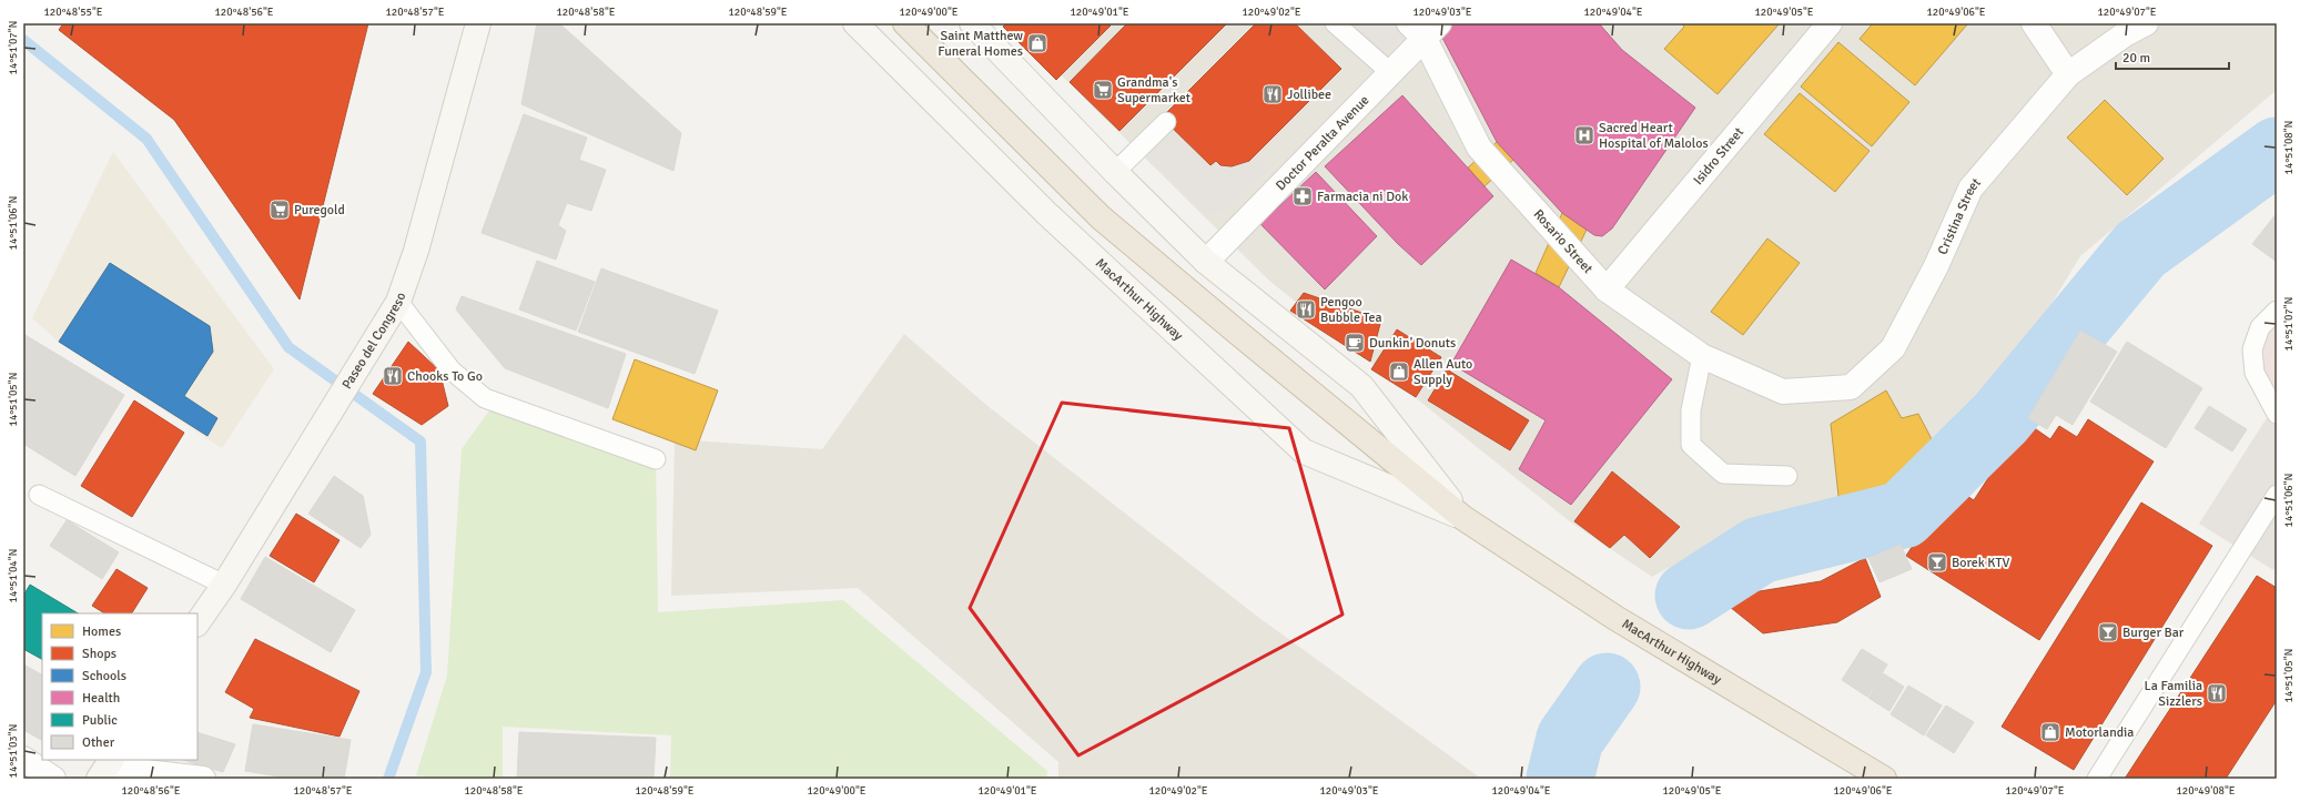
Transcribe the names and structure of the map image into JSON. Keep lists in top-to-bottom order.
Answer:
{
  "streets": {
    "highway": ["MacArthur Highway"],
    "main road": ["Paseo del Congreso"],
    "street": [
      "Doctor Peralta Avenue",
      "Isidro Street",
      "Cristina Street",
      "Rosario Street"
    ]
  },
  "crossings": [
    ["Doctor Peralta Avenue", "Rosario Street"],
    ["Doctor Peralta Avenue", "MacArthur Highway"],
    ["Isidro Street", "Rosario Street"],
    ["Cristina Street", "Rosario Street"]
  ],
  "places": {
    "shop": ["Saint Matthew Funeral Homes", "Allen Auto Supply", "Motorlandia"],
    "supermarket": ["Grandma's Supermarket", "Puregold"],
    "restaurant": [
      "Jollibee",
      "Pengoo Bubble Tea",
      "Chooks To Go",
      "La Familia Sizzlers"
    ],
    "hospital": ["Sacred Heart Hospital of Malolos"],
    "pharmacy": ["Farmacia ni Dok"],
    "cafe": ["Dunkin' Donuts"],
    "bar": ["Borek KTV", "Burger Bar"]
  },
  "legend": [
    "Homes",
    "Shops",
    "Schools",
    "Health",
    "Public",
    "Other"
  ],
  "scale_bar": "20 m",
  "coordinates": [
    "120°48'55\"E",
    "120°48'56\"E",
    "120°48'57\"E",
    "120°48'58\"E",
    "120°48'59\"E",
    "120°49'00\"E",
    "120°49'01\"E",
    "120°49'02\"E",
    "120°49'03\"E",
    "120°49'04\"E",
    "120°49'05\"E",
    "120°49'06\"E",
    "120°49'07\"E",
    "14°51'07\"N",
    "14°51'08\"N",
    "14°51'06\"N",
    "14°51'05\"N",
    "14°51'04\"N",
    "14°51'03\"N",
    "120°49'08\"E"
  ]
}
